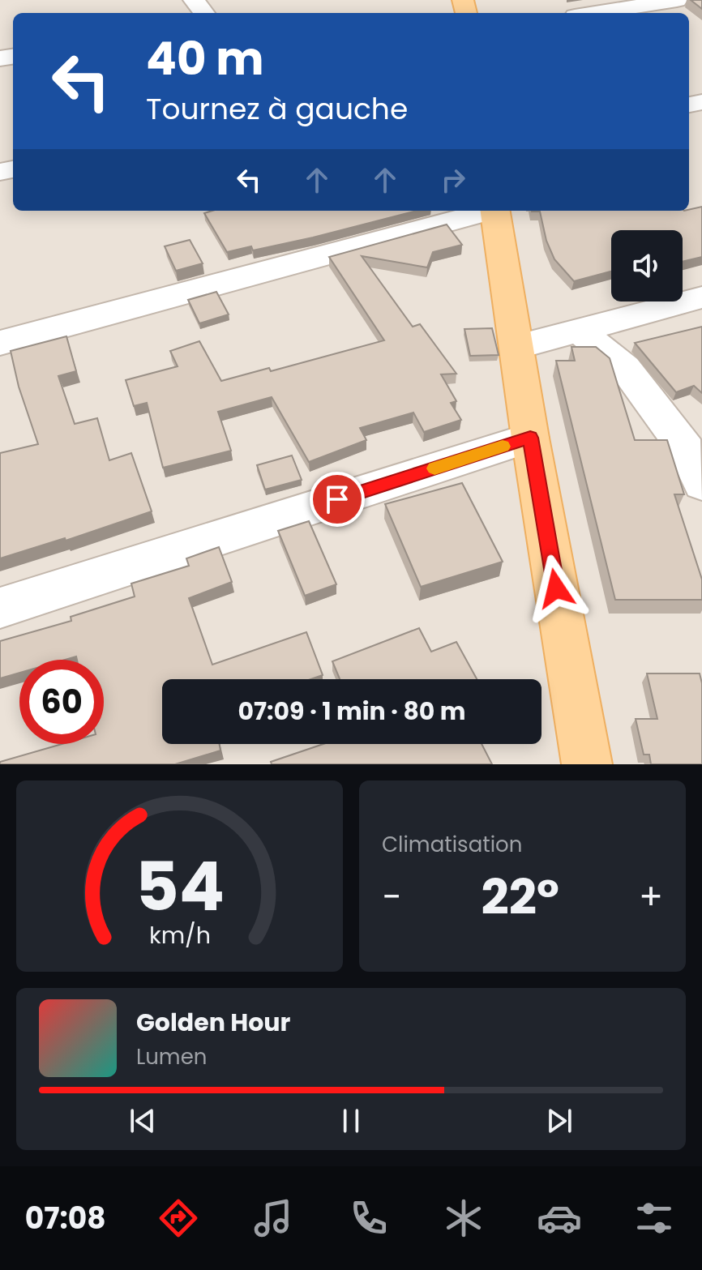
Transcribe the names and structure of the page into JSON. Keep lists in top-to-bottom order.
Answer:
{
  "page": {
    "turn": ["40 m", "Tournez à gauche"],
    "limit": "60",
    "trip": "07:09 · 1 min · 80 m",
    "tile": "Climatisation",
    "heat": ["−", "22°", "+"],
    "song": ["Golden Hour", "Lumen"],
    "tabs": "07:08",
    "gauge": ["54", "km/h"]
  }
}
